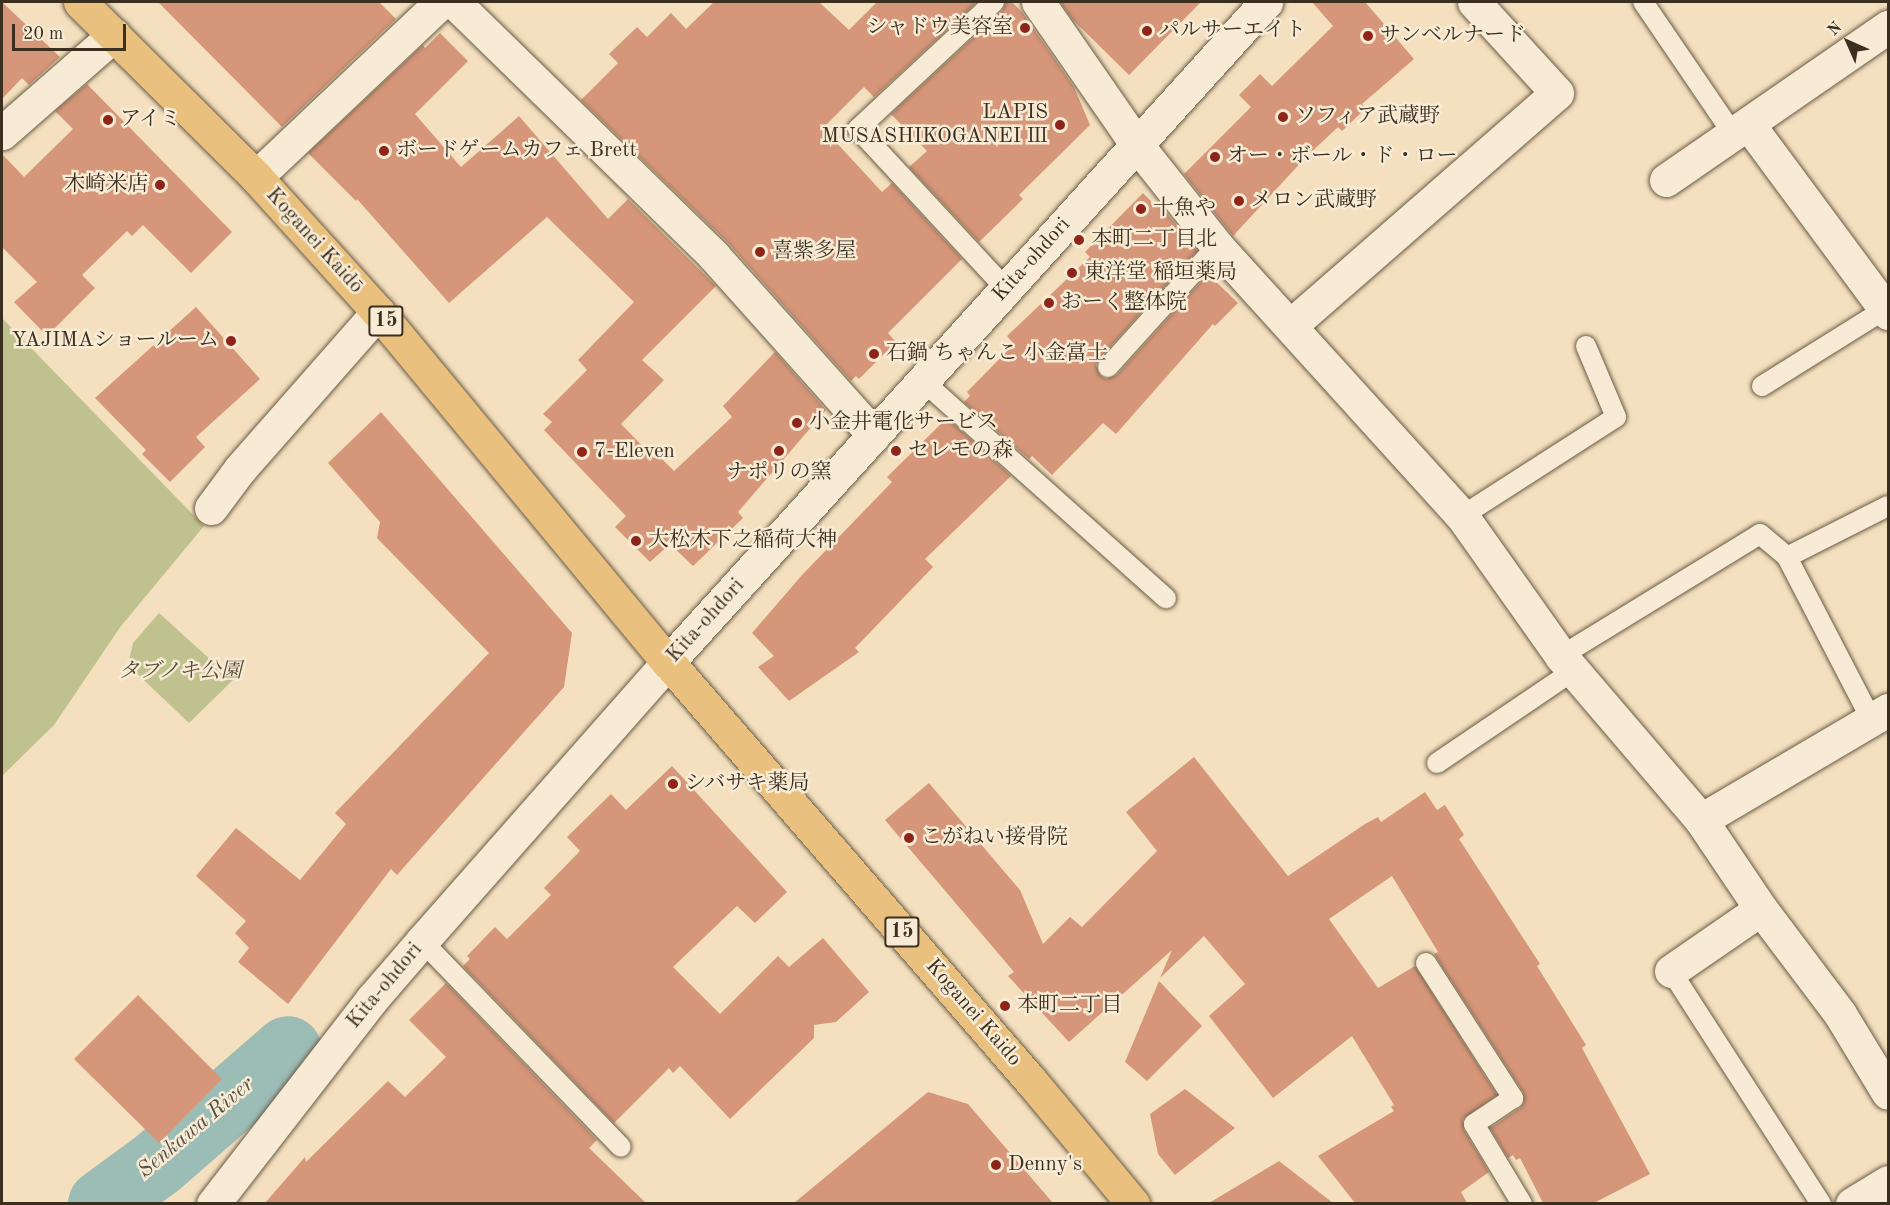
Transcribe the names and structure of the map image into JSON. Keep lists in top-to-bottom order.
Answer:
{
  "streets": {
    "main road": ["Koganei Kaidō", "15", "Koganei Kaido"],
    "street": ["Kita-ohdori"]
  },
  "crossings": [
    ["Koganei Kaidō", "Kita-ohdori"],
    ["Koganei Kaidō", "Koganei Kaido"],
    ["Kita-ohdori", "Koganei Kaido"]
  ],
  "water": ["Senkawa River"],
  "parks": ["タブノキ公園"],
  "places": [
    "シャドウ美容室",
    "パルサーエイト",
    "サンベルナード",
    "ソフィア武蔵野",
    "アイミ",
    "LAPIS MUSASHIKOGANEI Ⅲ",
    "ボードゲームカフェ Brett",
    "オー・ボール・ド・ロー",
    "木崎米店",
    "メロン武蔵野",
    "十魚や",
    "本町二丁目北",
    "喜紫多屋",
    "東洋堂 稲垣薬局",
    "おーく整体院",
    "YAJIMAショールーム",
    "石鍋 ちゃんこ 小金富士",
    "小金井電化サービス",
    "ナポリの窯",
    "セレモの森",
    "7-Eleven",
    "大松木下之稲荷大神",
    "シバサキ薬局",
    "こがねい接骨院",
    "本町二丁目",
    "Denny's"
  ],
  "scale_bar": "20 m",
  "north": "top left"
}
